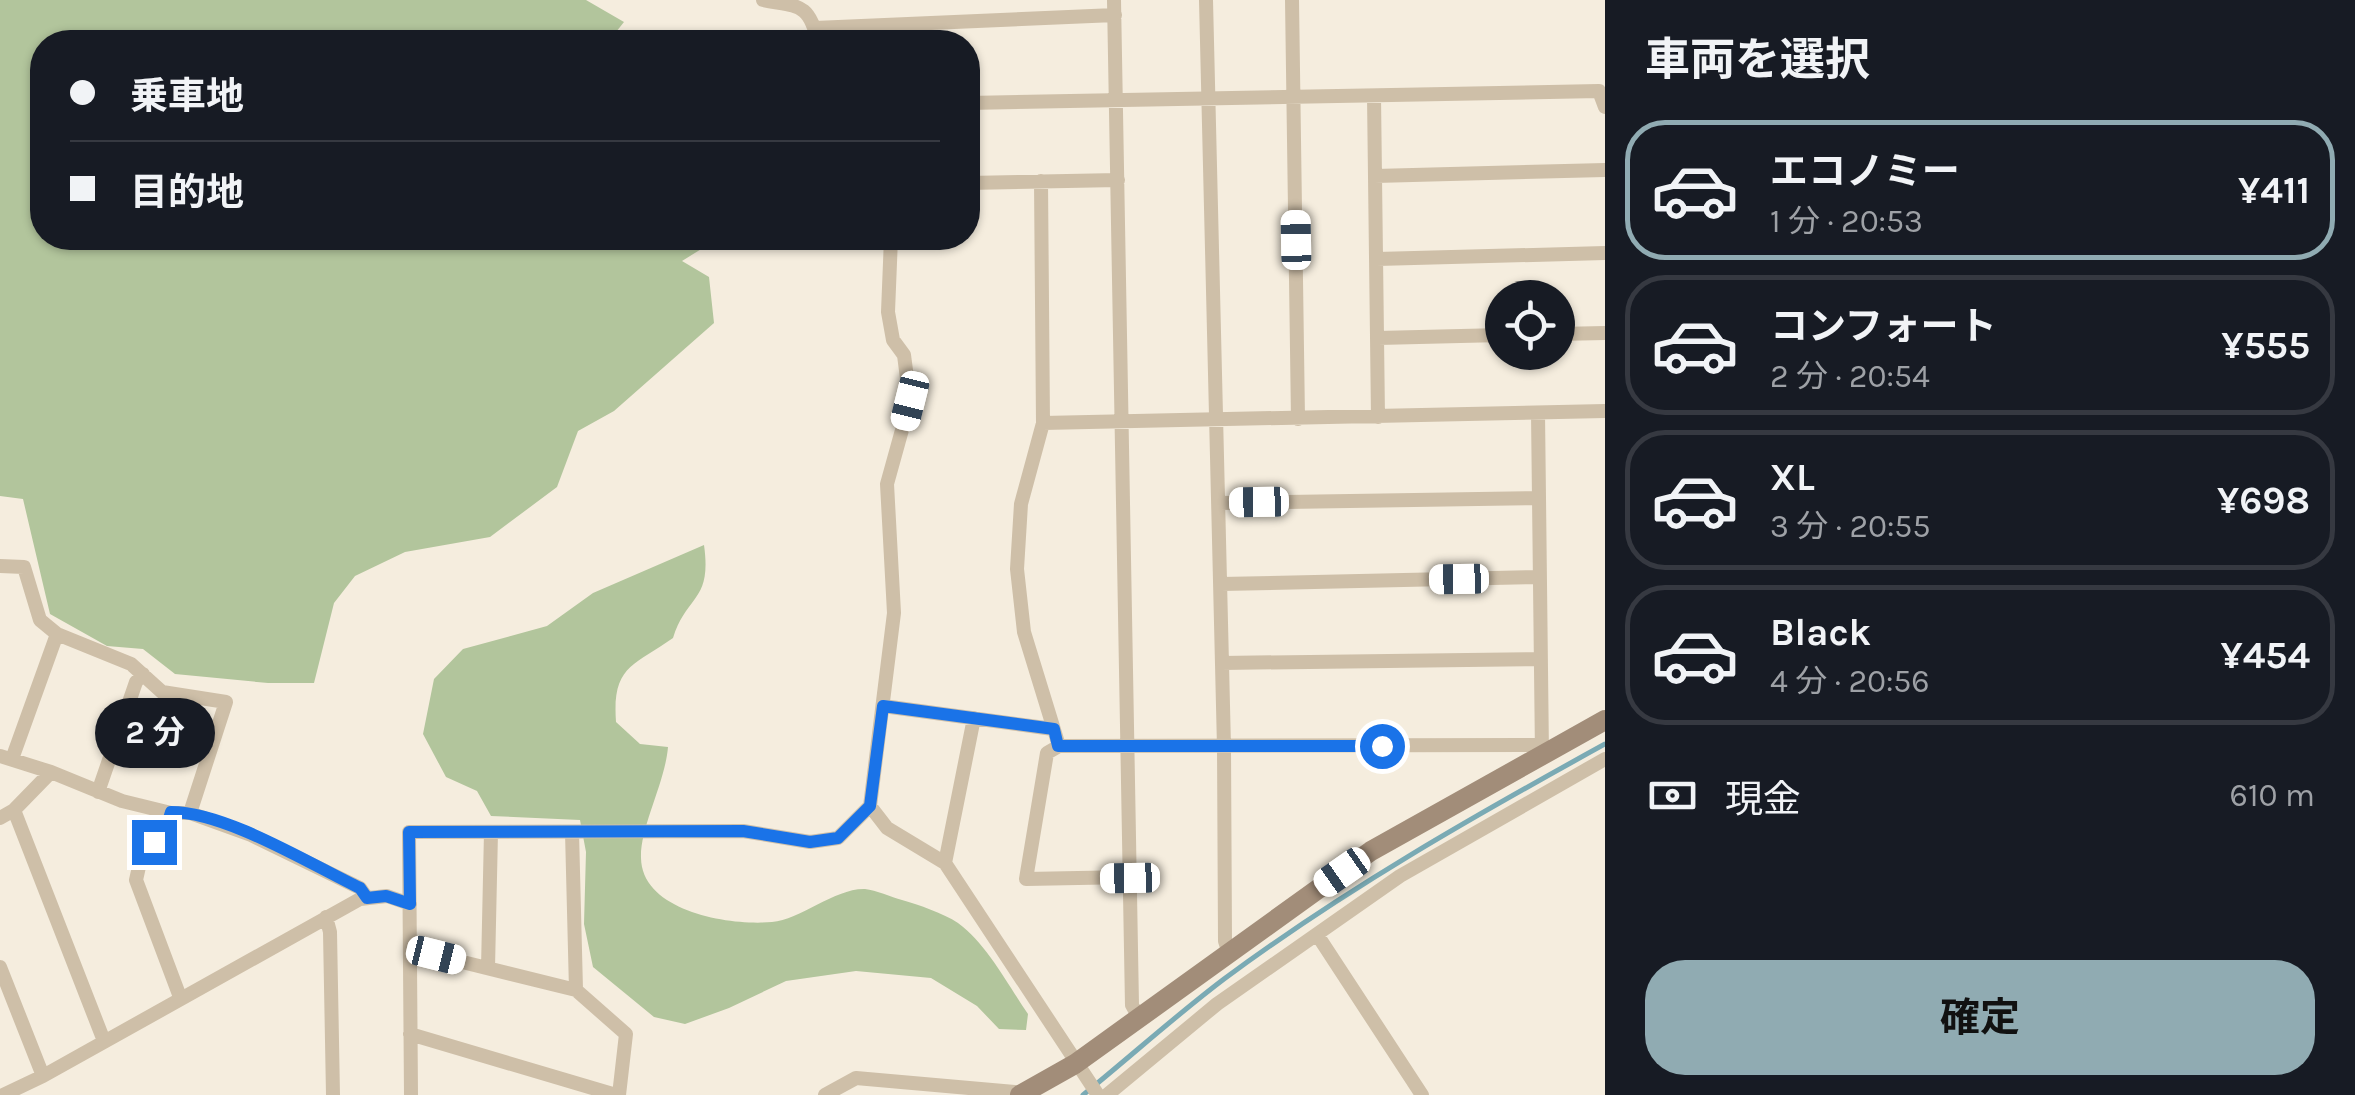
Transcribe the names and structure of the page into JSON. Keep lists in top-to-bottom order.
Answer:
{
  "page": {
    "heading": "車両を選択",
    "banner": ["乗車地", "目的地"],
    "list": [
      {
        "name": "エコノミー",
        "note": "1 分 · 20:53",
        "value": "¥411"
      },
      {
        "name": "コンフォート",
        "note": "2 分 · 20:54",
        "value": "¥555"
      },
      {
        "name": "XL",
        "note": "3 分 · 20:55",
        "value": "¥698"
      },
      {
        "name": "Black",
        "note": "4 分 · 20:56",
        "value": "¥454"
      }
    ],
    "bubble": "2 分",
    "pay": ["現金", "610 m"],
    "buttons": "確定"
  }
}
